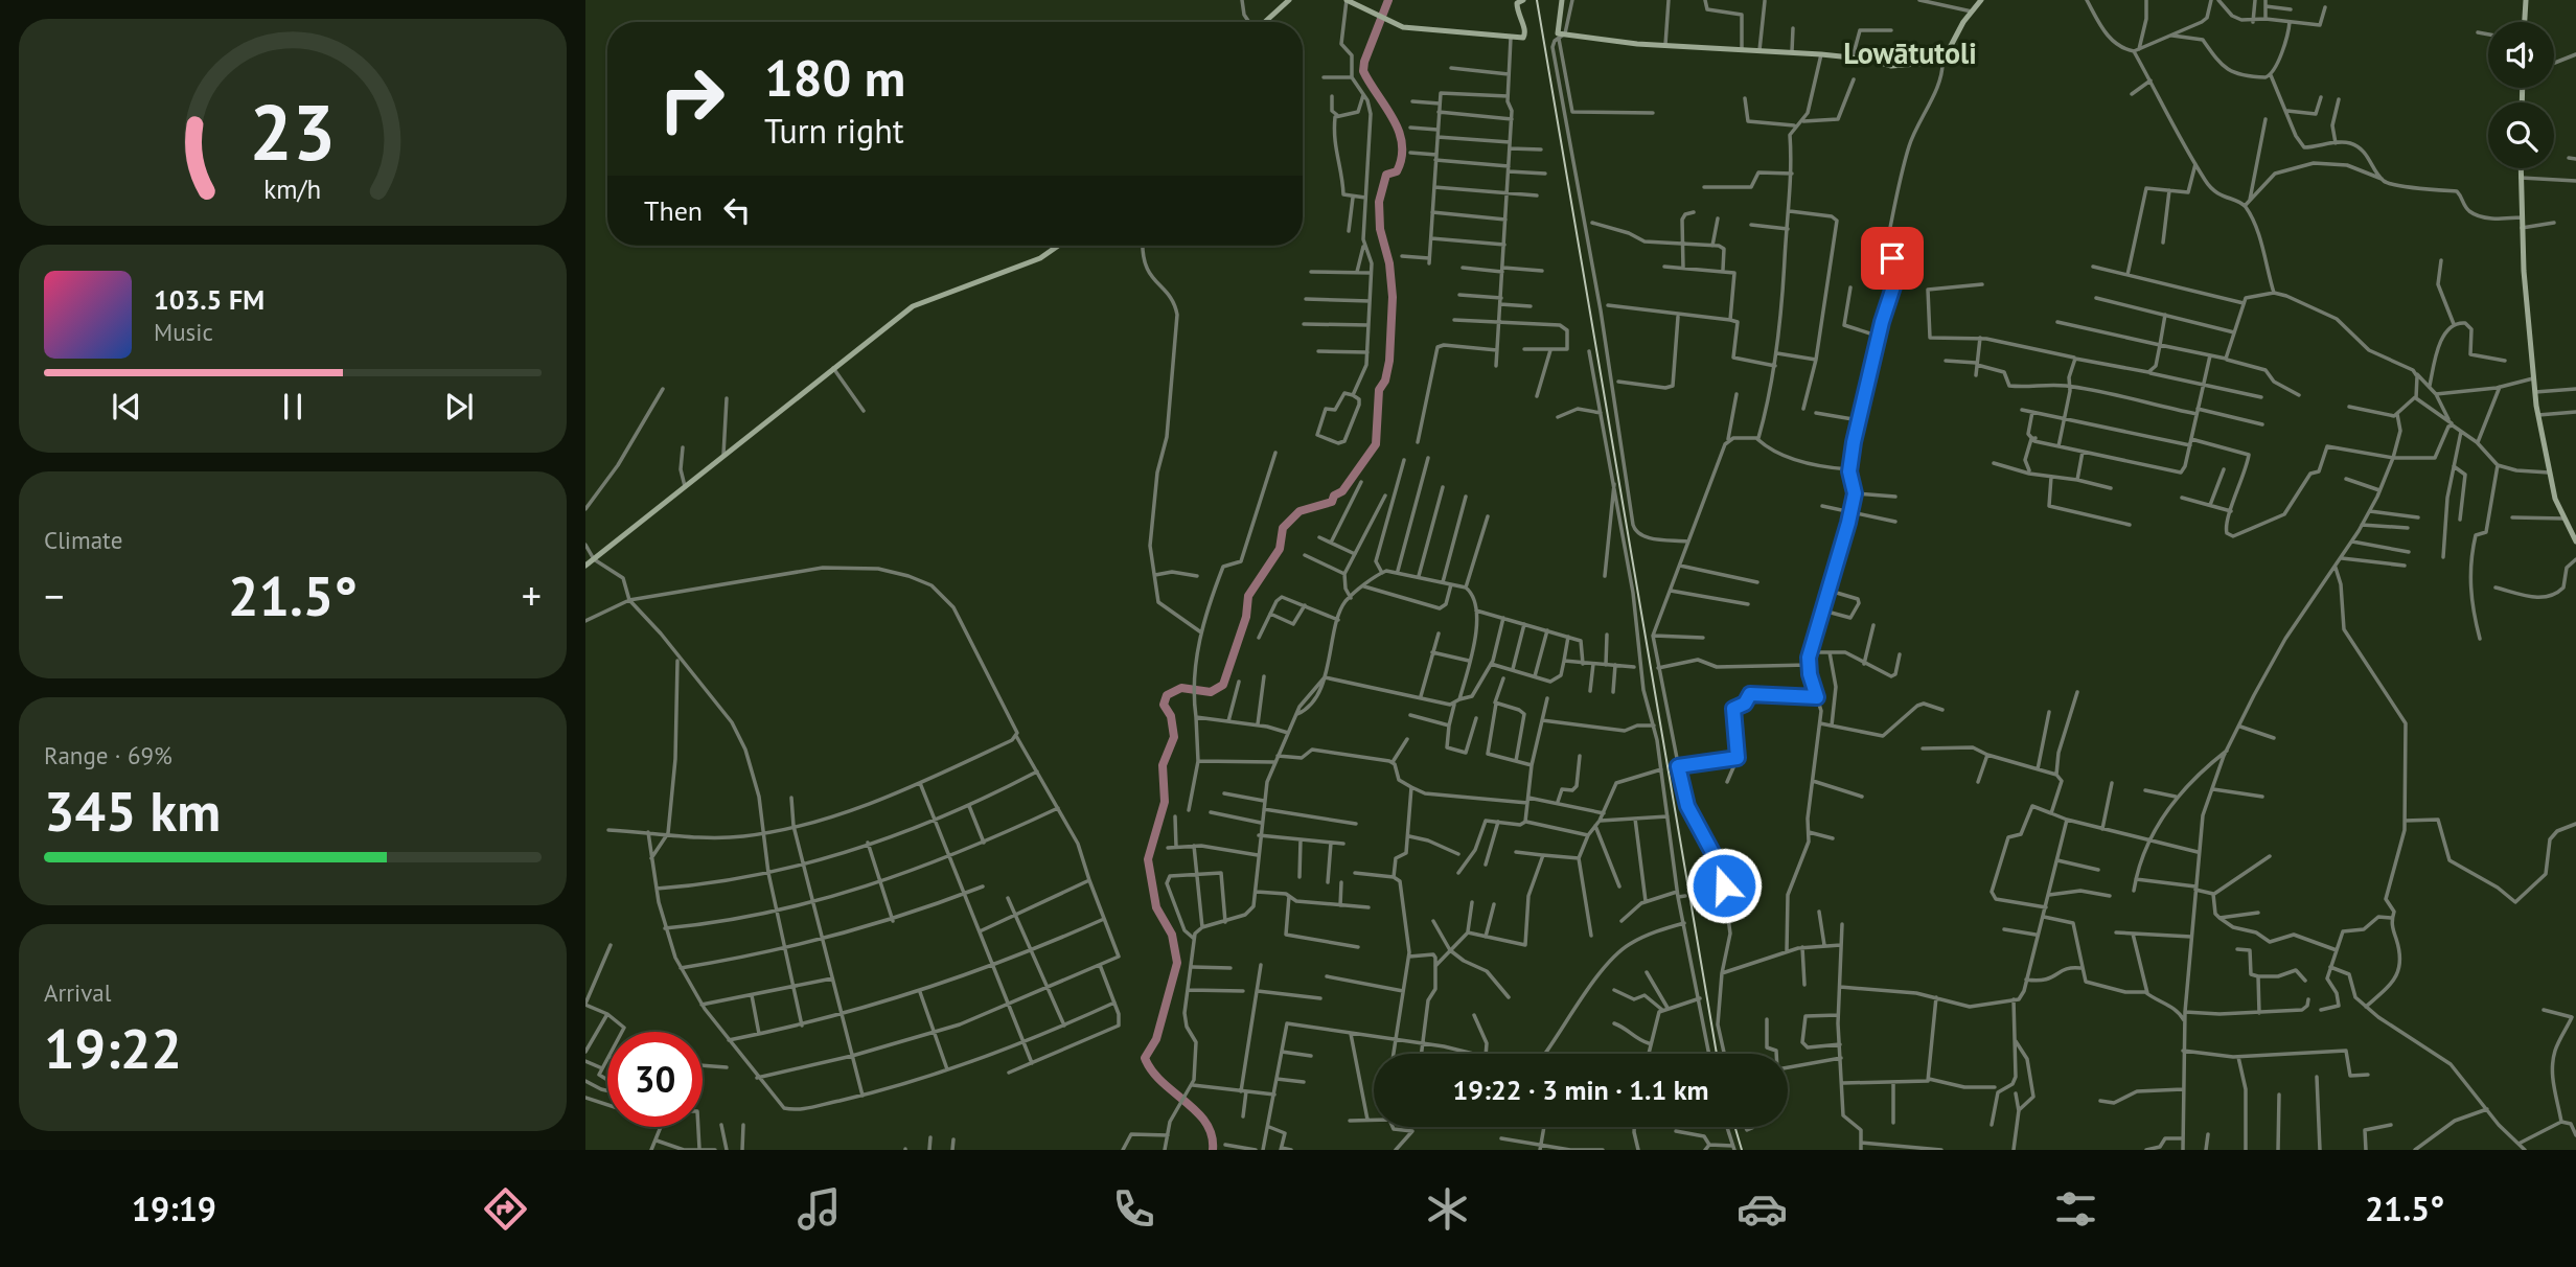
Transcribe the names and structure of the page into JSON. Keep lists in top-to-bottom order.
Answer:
{
  "districts": ["Lowātutoli"],
  "page": {
    "turn": ["180 m", "Turn right"],
    "then": "Then",
    "song": ["103.5 FM", "Music"],
    "tile": [
      "Climate",
      ["Range · 69%", "345 km"],
      ["Arrival", "19:22"]
    ],
    "heat": ["−", "21.5°", "+"],
    "limit": "30",
    "trip": "19:22 · 3 min · 1.1 km",
    "tabs": ["19:19", "21.5°"],
    "gauge": ["23", "km/h"]
  }
}
